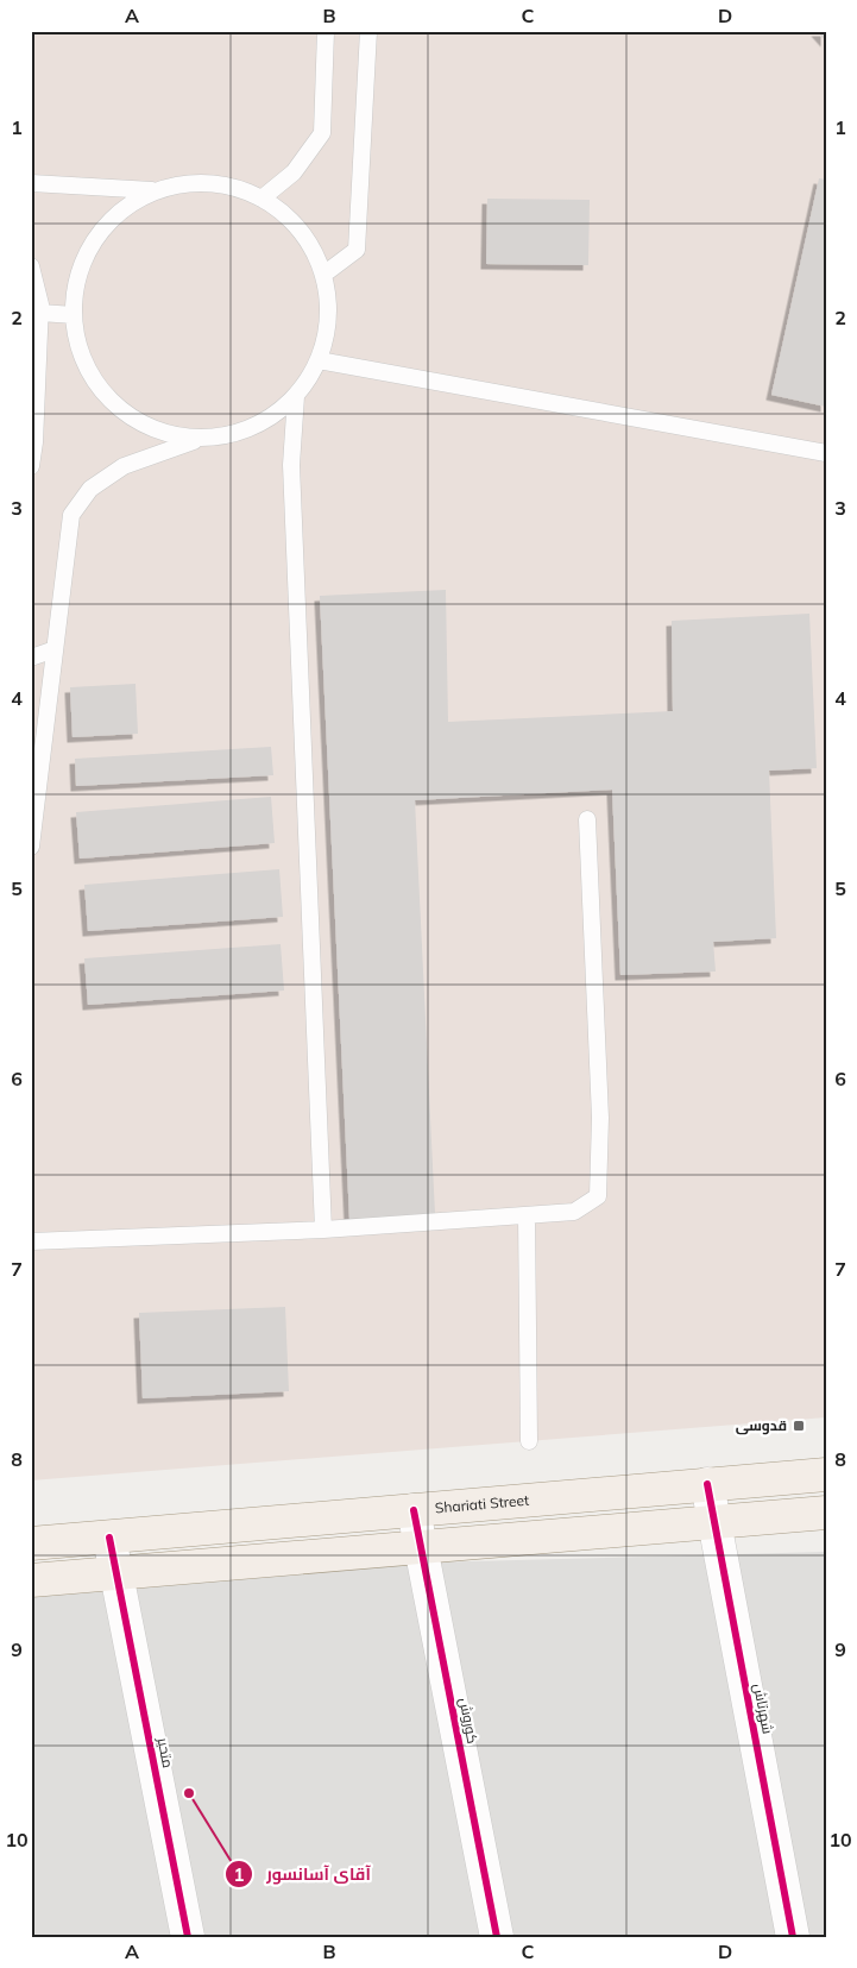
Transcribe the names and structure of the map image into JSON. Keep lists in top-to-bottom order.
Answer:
{
  "streets": {
    "main road": ["Shariati Street"],
    "street": ["شهرتاش", "کوروش", "متحیر"]
  },
  "crossings": [
    ["Shariati Street", "شهرتاش"],
    ["Shariati Street", "کوروش"],
    ["Shariati Street", "متحیر"]
  ],
  "places": {
    "transit": ["قدوسی"],
    "other": ["آقای آسانسور"]
  },
  "grid": {
    "columns": [
      "A",
      "B",
      "C",
      "D"
    ],
    "rows": [
      "1",
      "2",
      "3",
      "4",
      "5",
      "6",
      "7",
      "8",
      "9",
      "10"
    ]
  }
}
